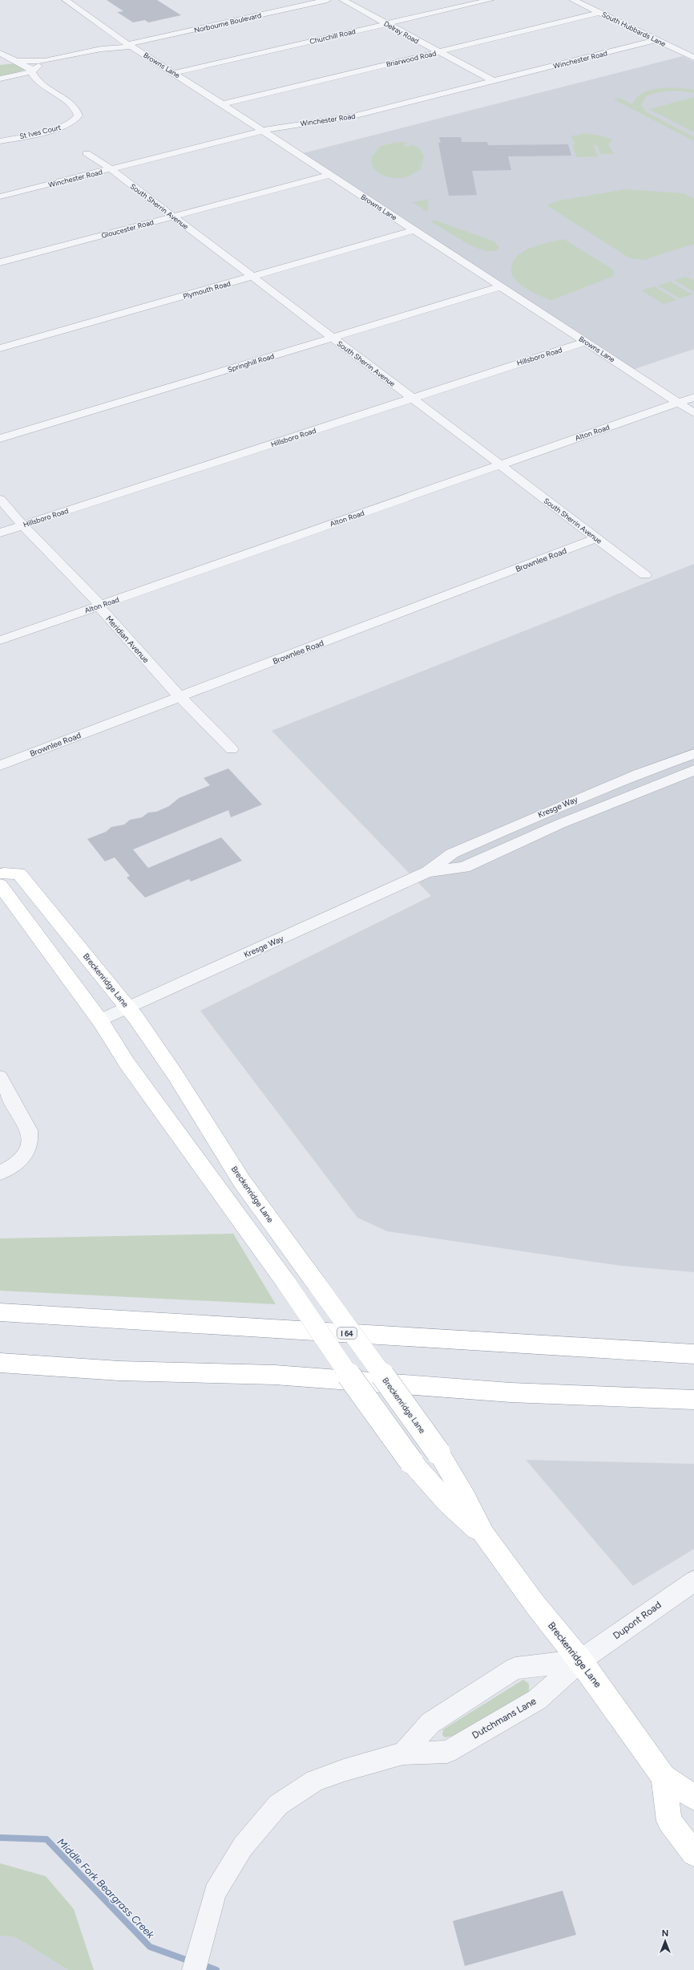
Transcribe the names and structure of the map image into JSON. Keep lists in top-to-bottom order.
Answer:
{
  "streets": {
    "main road": ["Breckenridge Lane", "I 64"],
    "street": [
      "Norbourne Boulevard",
      "South Hubbards Lane",
      "Delray Road",
      "Churchill Road",
      "Briarwood Road",
      "Winchester Road",
      "Browns Lane",
      "St Ives Court",
      "South Sherrin Avenue",
      "Gloucester Road",
      "Plymouth Road",
      "Hillsboro Road",
      "Springhill Road",
      "Alton Road",
      "Brownlee Road",
      "Meridian Avenue",
      "Kresge Way",
      "Dupont Road",
      "Dutchmans Lane"
    ]
  },
  "crossings": [
    ["Norbourne Boulevard", "Browns Lane"],
    ["Norbourne Boulevard", "St Ives Court"],
    ["South Hubbards Lane", "Briarwood Road"],
    ["South Hubbards Lane", "Winchester Road"],
    ["Delray Road", "Churchill Road"],
    ["Delray Road", "Briarwood Road"],
    ["Delray Road", "Winchester Road"],
    ["Churchill Road", "Browns Lane"],
    ["Briarwood Road", "Browns Lane"],
    ["Winchester Road", "Browns Lane"],
    ["Winchester Road", "South Sherrin Avenue"],
    ["Browns Lane", "Gloucester Road"],
    ["Browns Lane", "Plymouth Road"],
    ["Browns Lane", "Hillsboro Road"],
    ["Browns Lane", "Springhill Road"],
    ["Browns Lane", "Alton Road"],
    ["South Sherrin Avenue", "Gloucester Road"],
    ["South Sherrin Avenue", "Plymouth Road"],
    ["South Sherrin Avenue", "Hillsboro Road"],
    ["South Sherrin Avenue", "Springhill Road"],
    ["South Sherrin Avenue", "Alton Road"],
    ["South Sherrin Avenue", "Brownlee Road"],
    ["Hillsboro Road", "Meridian Avenue"],
    ["Alton Road", "Meridian Avenue"],
    ["Brownlee Road", "Meridian Avenue"],
    ["Kresge Way", "Breckenridge Lane"],
    ["Breckenridge Lane", "Dupont Road"],
    ["Breckenridge Lane", "Dutchmans Lane"],
    ["Dupont Road", "Dutchmans Lane"]
  ],
  "water": ["Middle Fork Beargrass Creek"],
  "north": "top"
}
